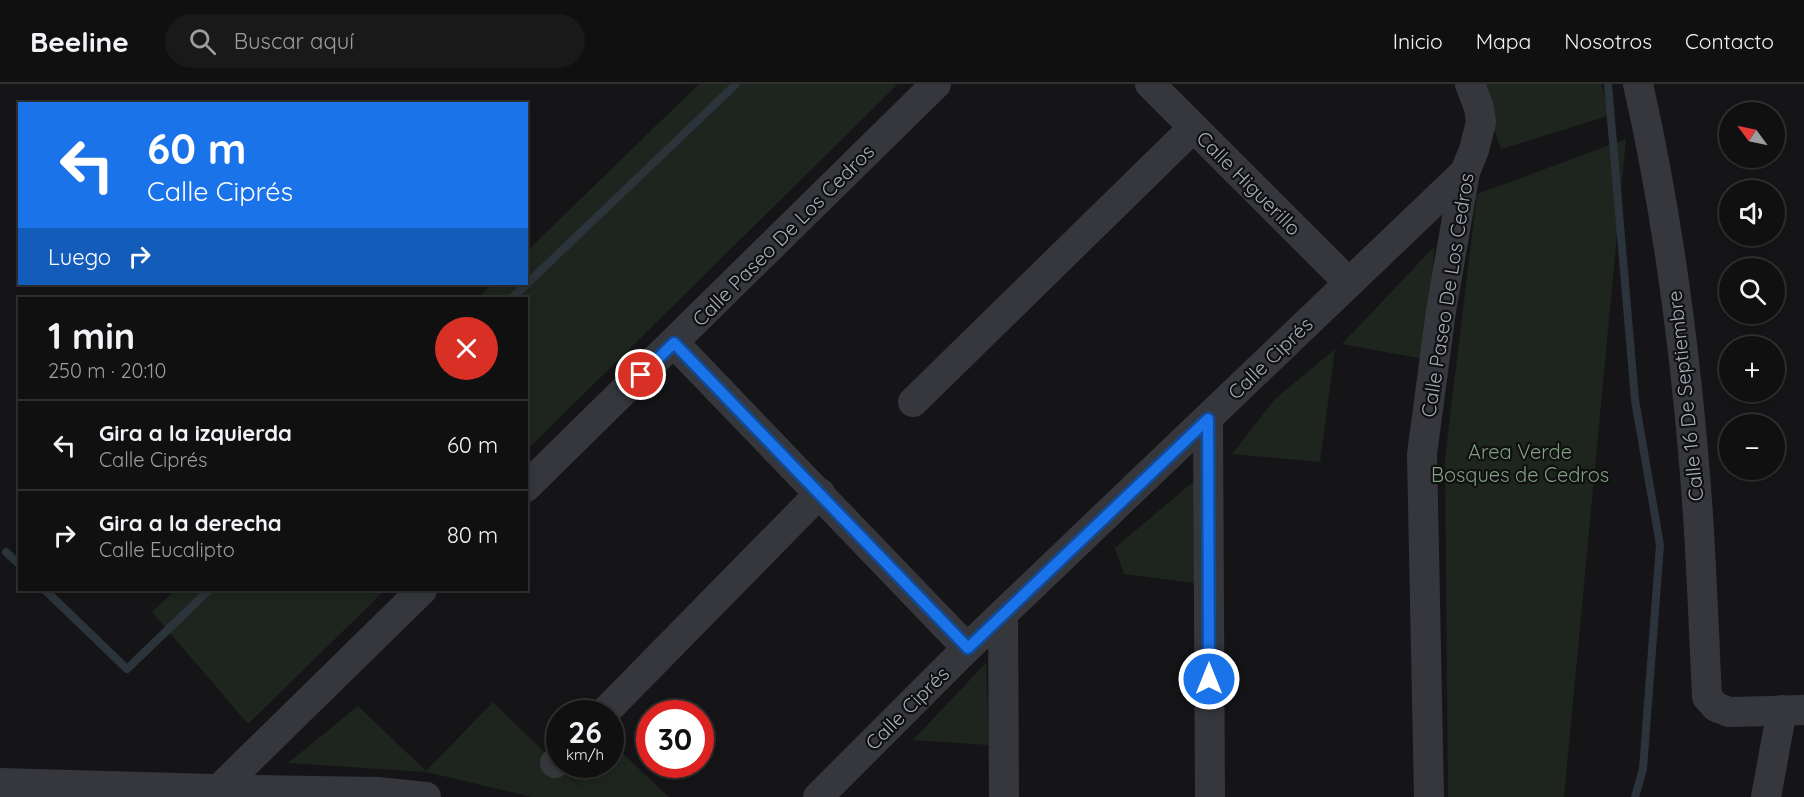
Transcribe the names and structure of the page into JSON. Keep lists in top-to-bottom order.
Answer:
{
  "streets": {
    "street": [
      "Calle Higuerillo",
      "Calle Paseo De Los Cedros",
      "Calle Ciprés",
      "Calle 16 De Septiembre"
    ]
  },
  "crossings": [
    ["Calle Higuerillo", "Calle Ciprés"],
    ["Calle Paseo De Los Cedros", "Calle Ciprés"]
  ],
  "parks": ["Area Verde Bosques de Cedros"],
  "north": "top left",
  "page": {
    "header": "Beeline",
    "search": "Buscar aquí",
    "nav": [
      "Inicio",
      "Mapa",
      "Nosotros",
      "Contacto"
    ],
    "map_buttons": ["+", "−"],
    "turn": ["60 m", "Calle Ciprés"],
    "then": "Luego",
    "heading": ["1 min", "250 m · 20:10"],
    "list": [
      {
        "name": "Gira a la izquierda",
        "note": "Calle Ciprés",
        "value": "60 m"
      },
      {
        "name": "Gira a la derecha",
        "note": "Calle Eucalipto",
        "value": "80 m"
      }
    ],
    "speed": "26 km/h",
    "limit": "30"
  }
}
